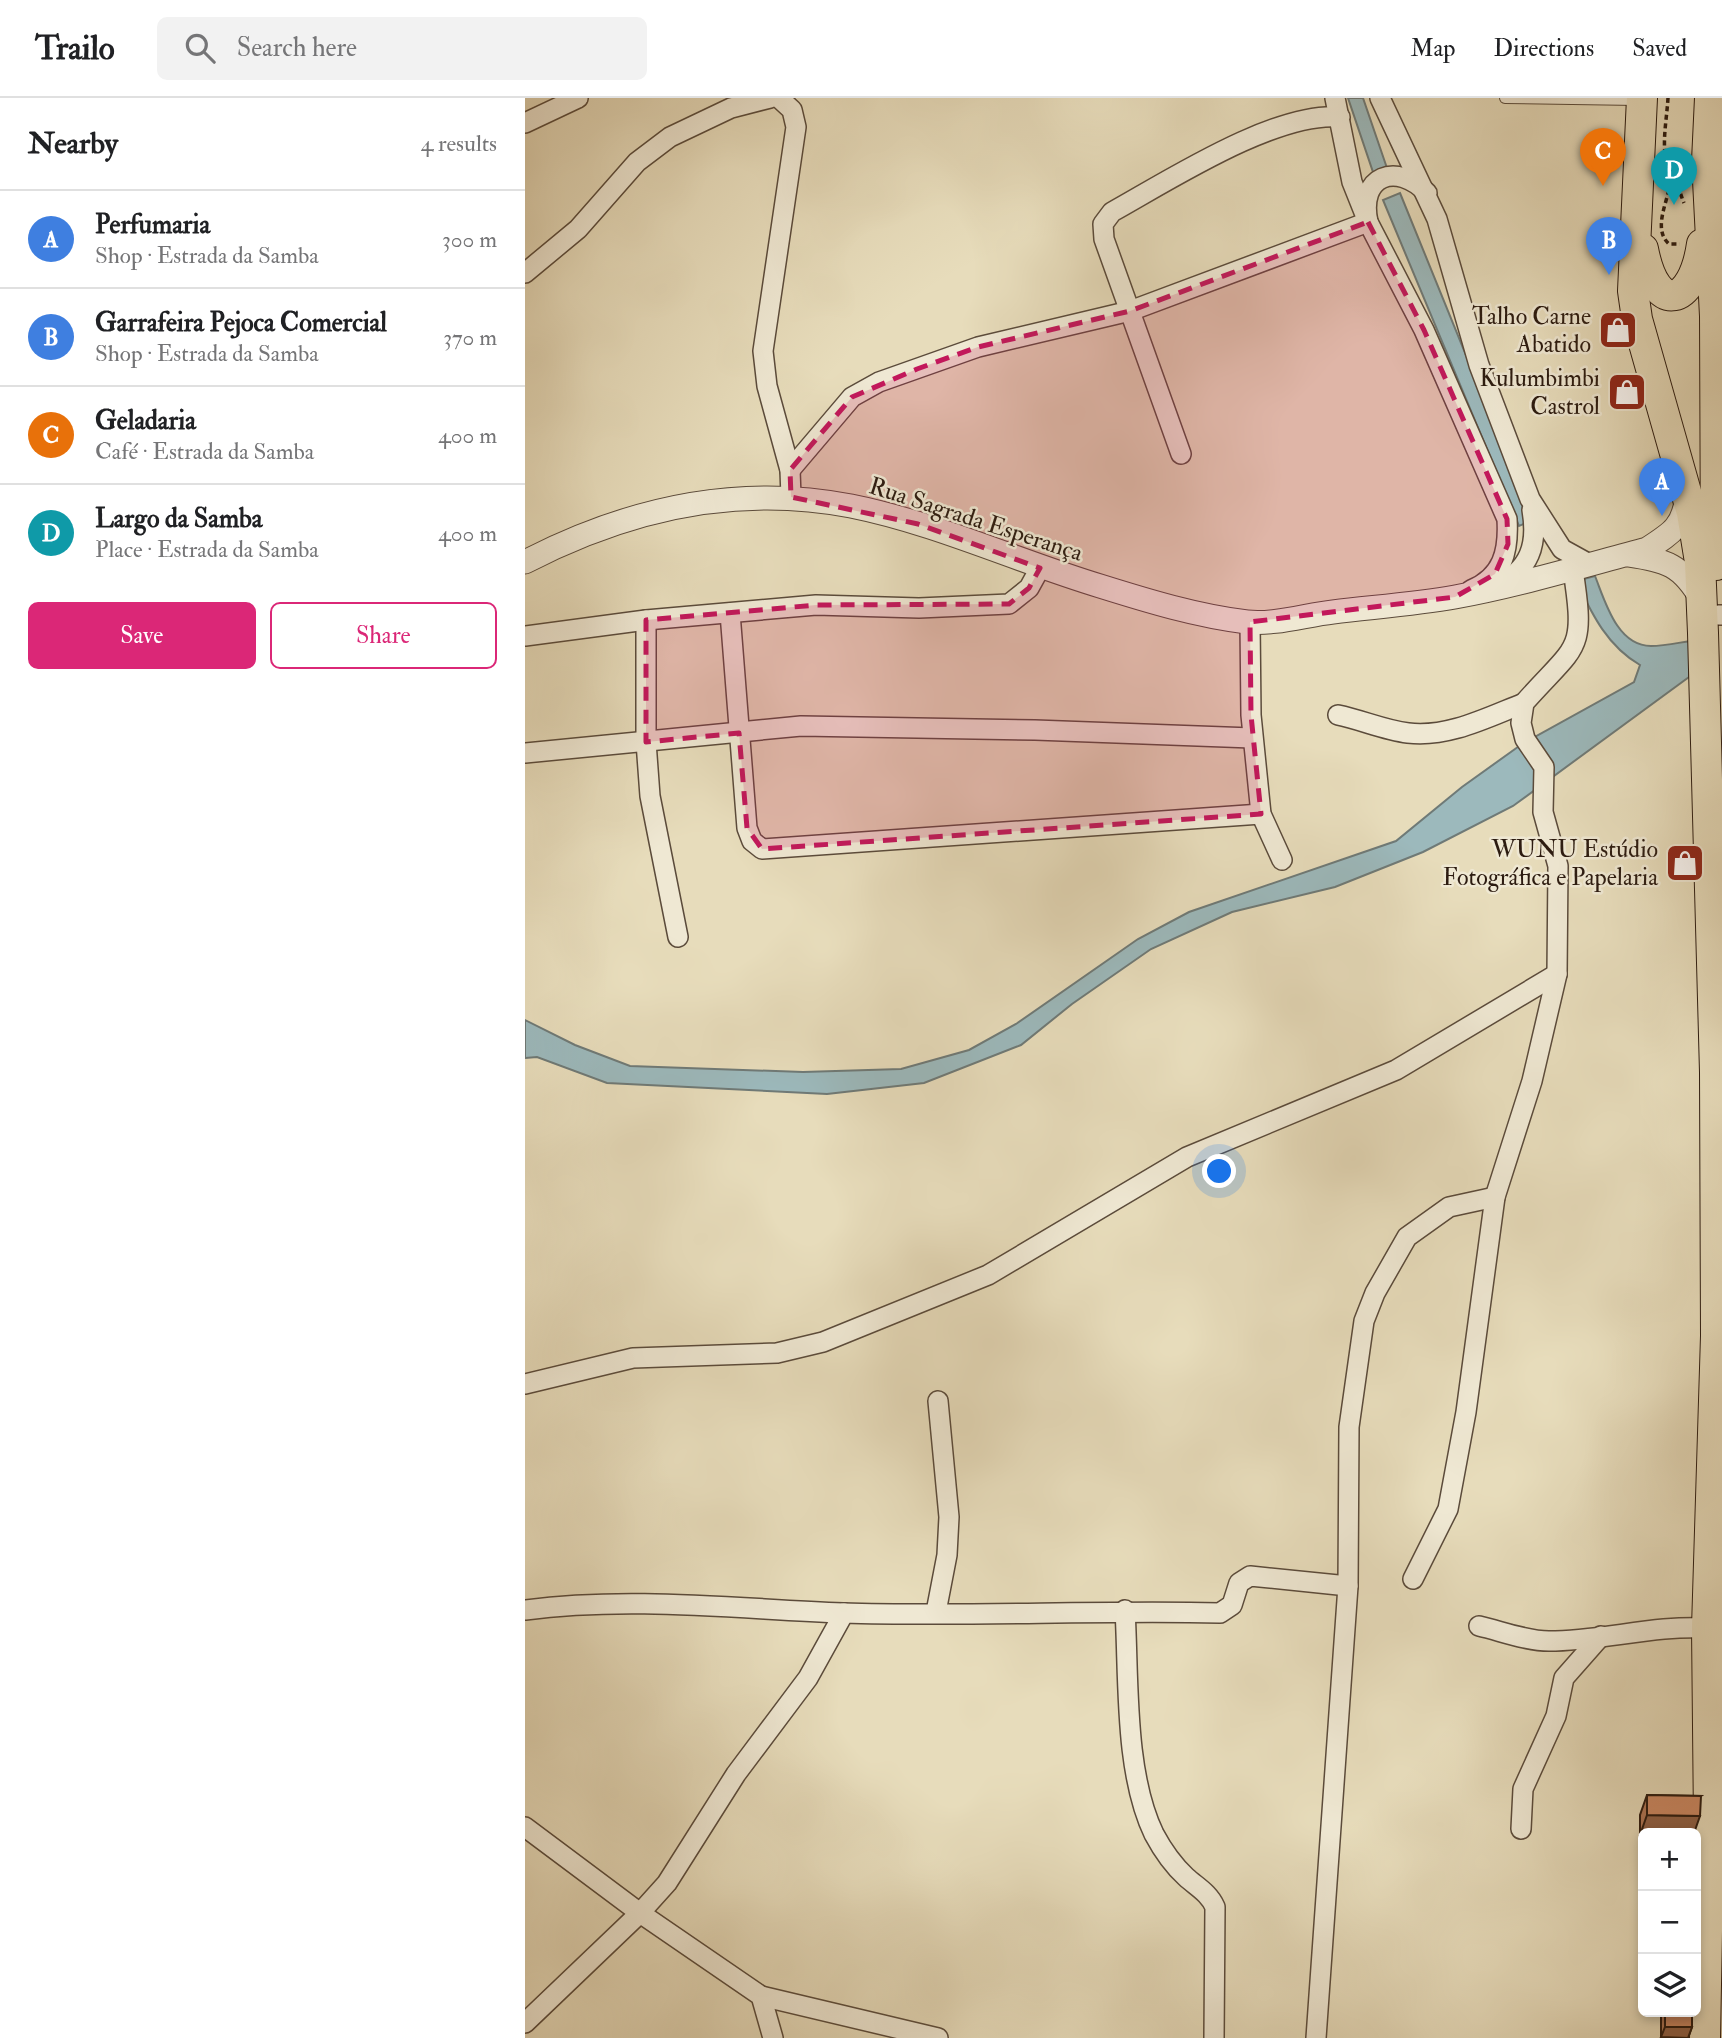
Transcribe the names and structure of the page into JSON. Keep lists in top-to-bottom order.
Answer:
{
  "streets": {
    "street": ["Rua Sagrada Esperança"]
  },
  "places": {
    "shop": ["Talho Carne Abatido", "Kulumbimbi Castrol", "WUNU Estúdio Fotográfica e Papelaria"]
  },
  "page": {
    "header": "Trailo",
    "search": "Search here",
    "nav": ["Map", "Directions", "Saved"],
    "heading": ["Nearby", "4 results"],
    "pins": [
      "C",
      "D",
      "B",
      "A"
    ],
    "list": [
      {
        "mark": "A",
        "name": "Perfumaria",
        "note": "Shop · Estrada da Samba",
        "value": "300 m"
      },
      {
        "mark": "B",
        "name": "Garrafeira Pejoca Comercial",
        "note": "Shop · Estrada da Samba",
        "value": "370 m"
      },
      {
        "mark": "C",
        "name": "Geladaria",
        "note": "Café · Estrada da Samba",
        "value": "400 m"
      },
      {
        "mark": "D",
        "name": "Largo da Samba",
        "note": "Place · Estrada da Samba",
        "value": "400 m"
      }
    ],
    "buttons": ["Save", "Share"],
    "map_buttons": ["+", "−"]
  }
}
